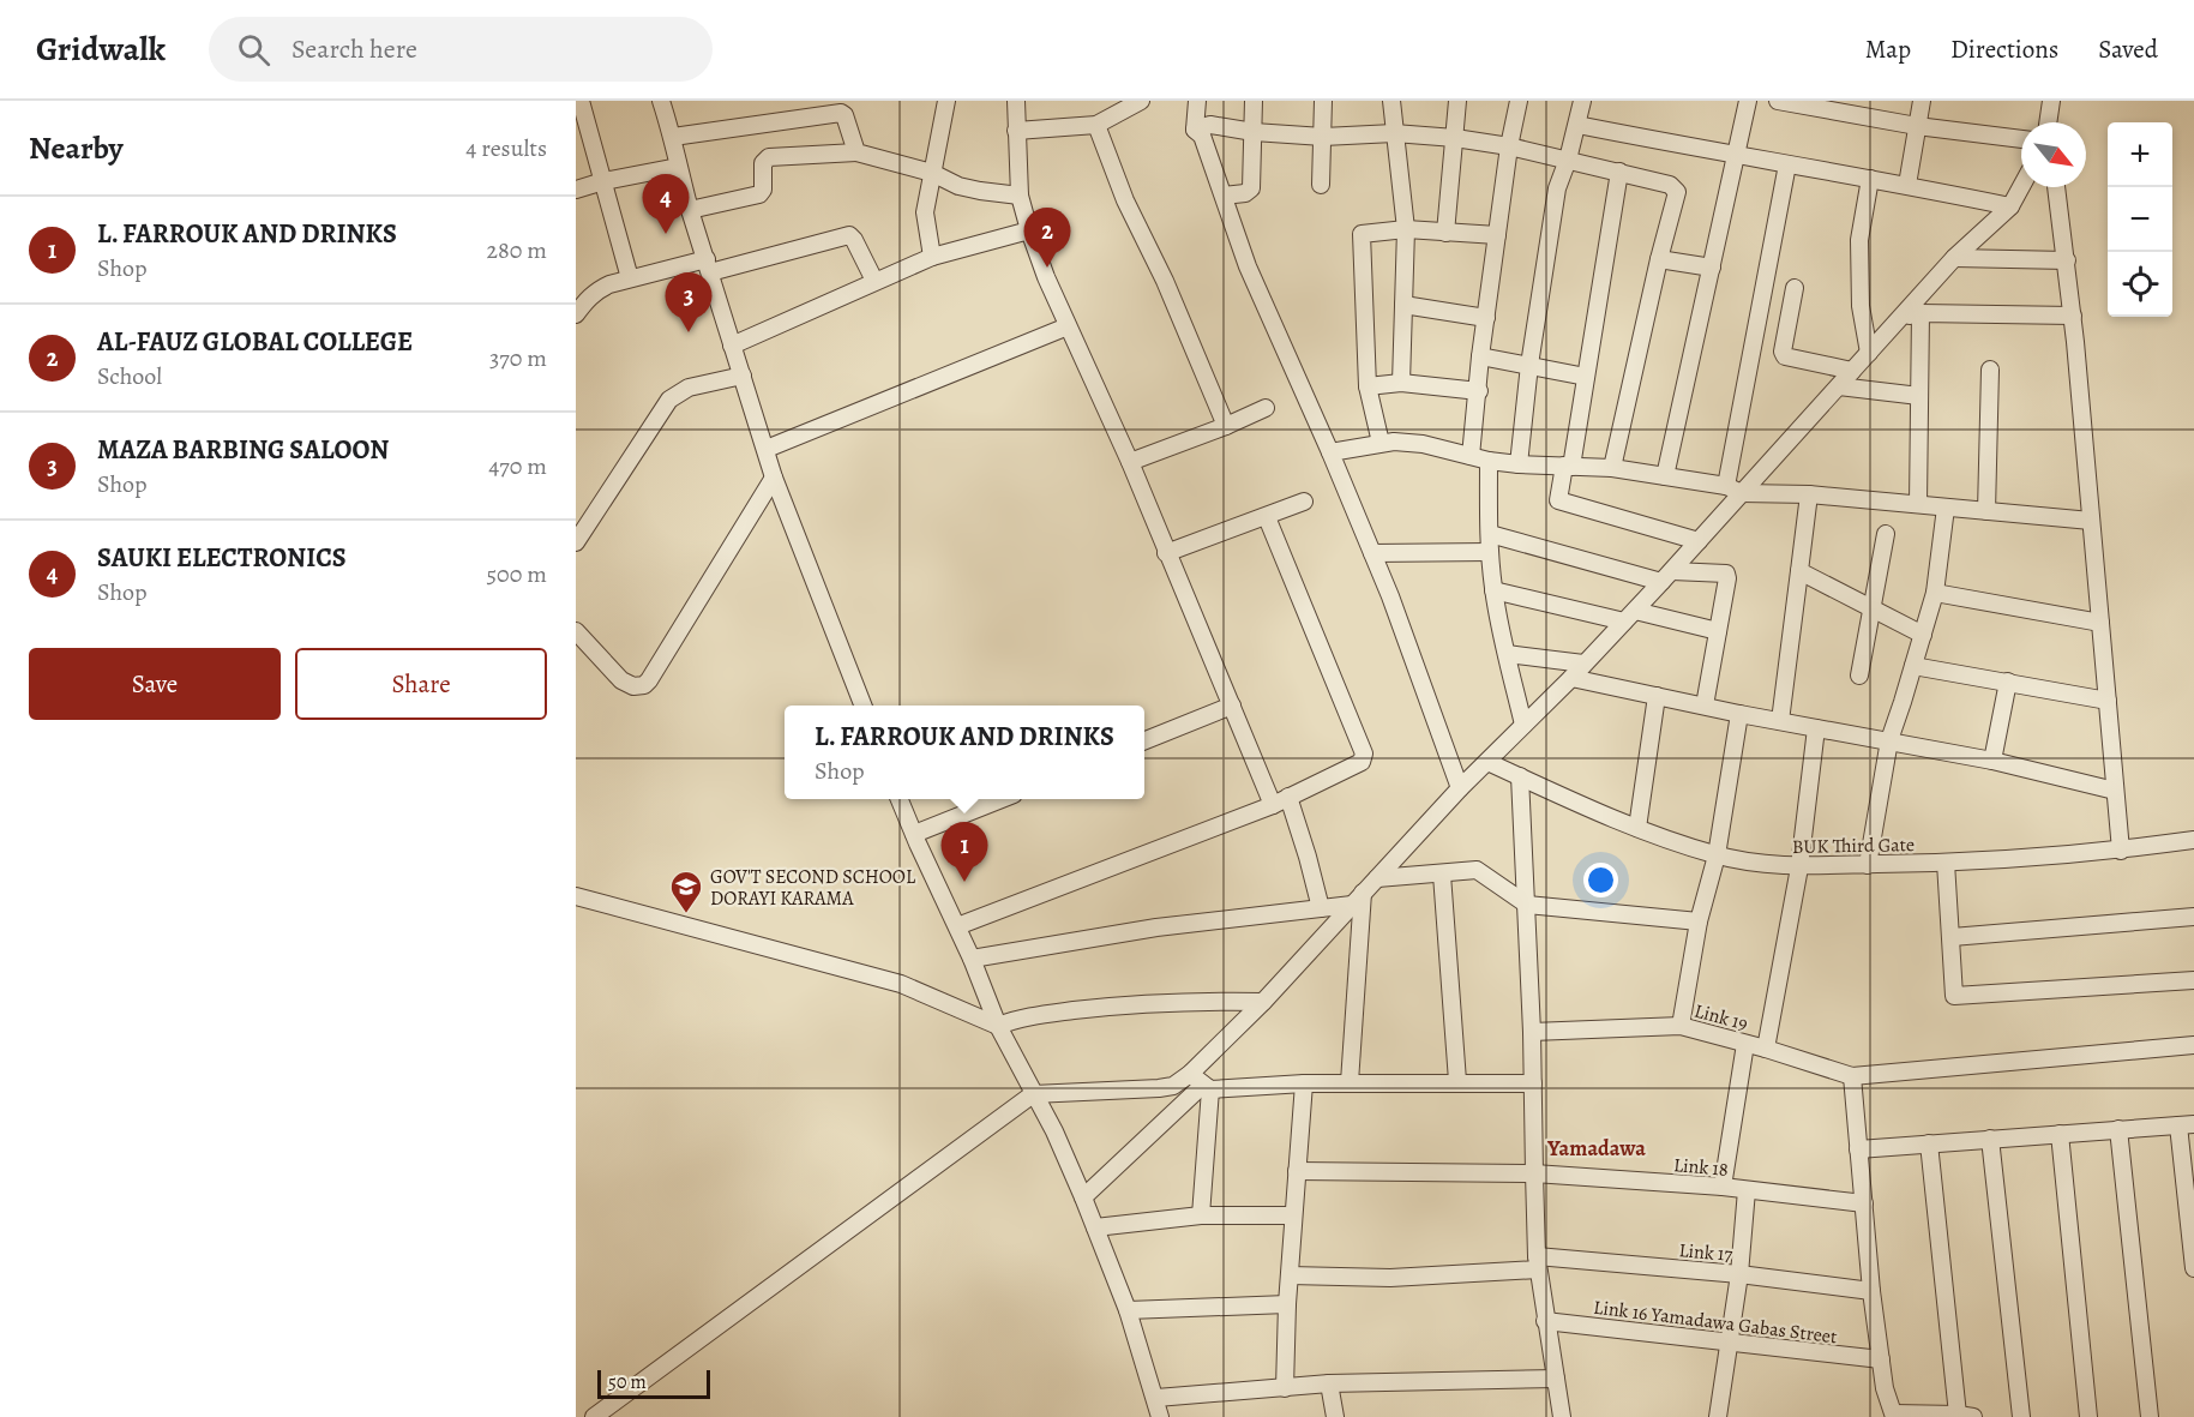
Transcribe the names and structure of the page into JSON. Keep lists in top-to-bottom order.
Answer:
{
  "streets": {
    "street": [
      "BUK Third Gate",
      "Link 19",
      "Link 18",
      "Link 17",
      "Link 16 Yamadawa Gabas Street"
    ]
  },
  "districts": ["Yamadawa"],
  "places": {
    "school or university": ["GOV'T SECOND SCHOOL DORAYI KARAMA"]
  },
  "scale_bar": "50 m",
  "north": "bottom right",
  "page": {
    "header": "Gridwalk",
    "search": "Search here",
    "nav": ["Map", "Directions", "Saved"],
    "heading": ["Nearby", "4 results"],
    "map_buttons": ["+", "−"],
    "pins": [
      "4",
      "2",
      "3",
      "1"
    ],
    "list": [
      {
        "mark": "1",
        "name": "L. FARROUK AND DRINKS",
        "note": "Shop",
        "value": "280 m"
      },
      {
        "mark": "2",
        "name": "AL-FAUZ GLOBAL COLLEGE",
        "note": "School",
        "value": "370 m"
      },
      {
        "mark": "3",
        "name": "MAZA BARBING SALOON",
        "note": "Shop",
        "value": "470 m"
      },
      {
        "mark": "4",
        "name": "SAUKI ELECTRONICS",
        "note": "Shop",
        "value": "500 m"
      }
    ],
    "buttons": ["Save", "Share"],
    "popup": ["L. FARROUK AND DRINKS", "Shop"],
    "scale": "50 m"
  }
}
